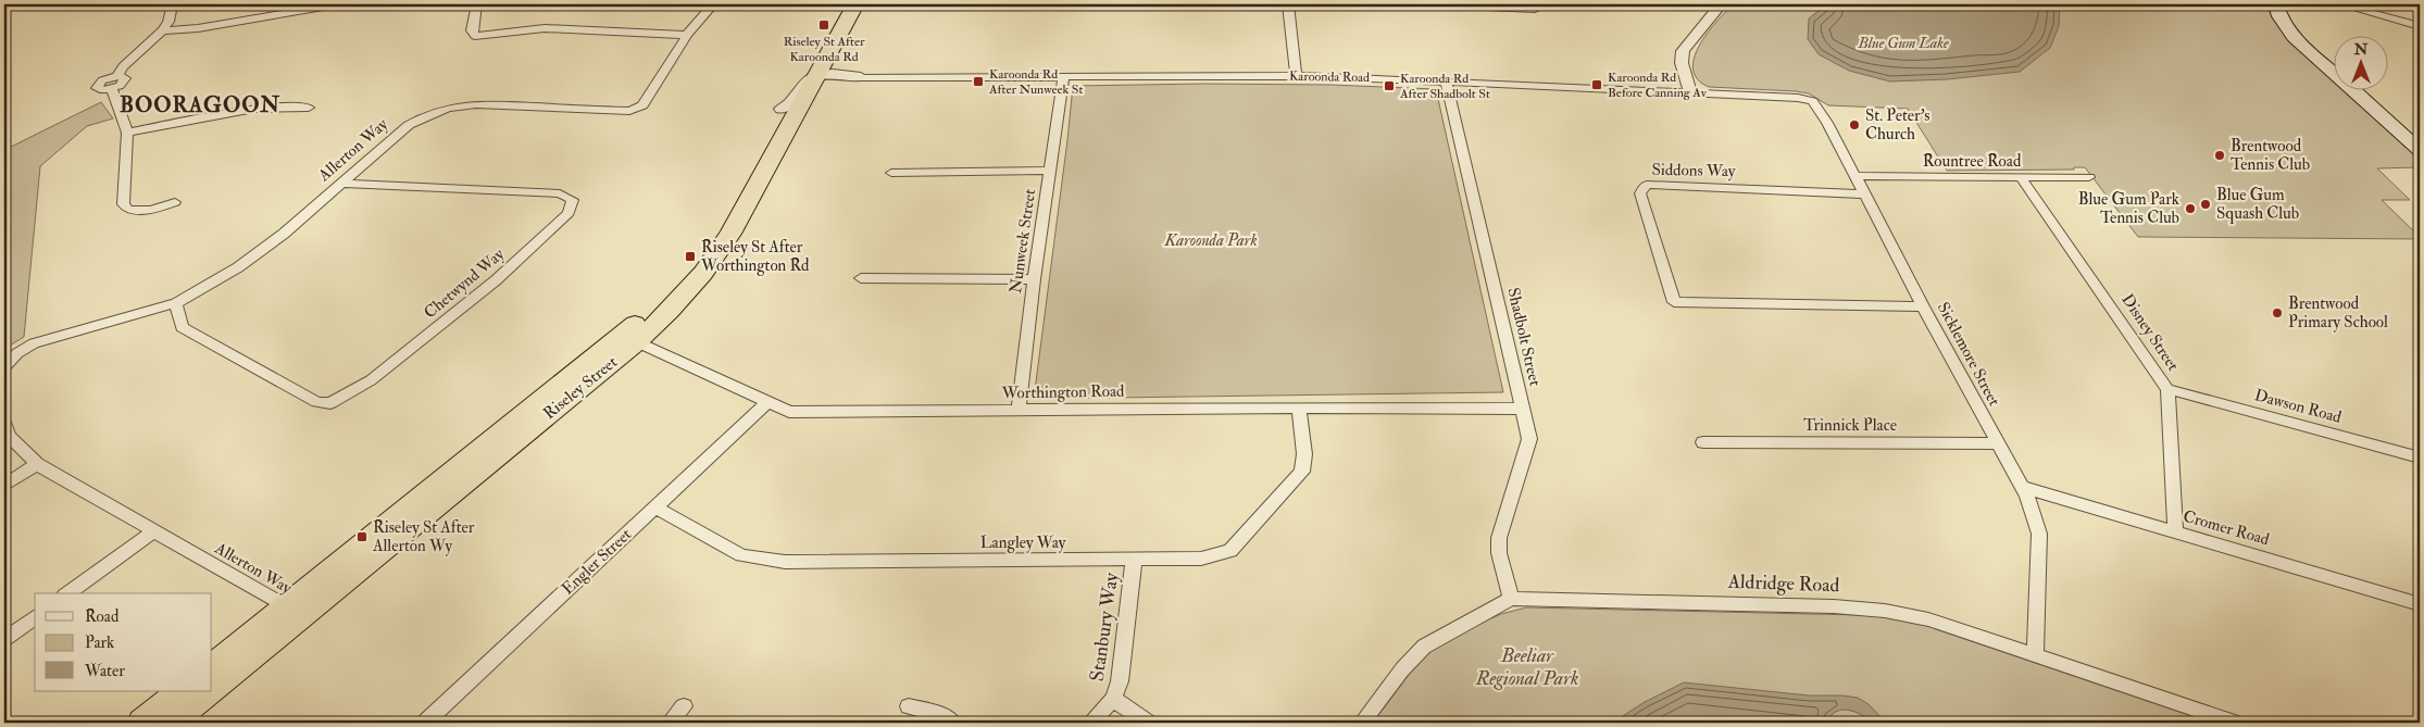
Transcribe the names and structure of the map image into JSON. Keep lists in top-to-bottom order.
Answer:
{
  "streets": {
    "highway": ["Riseley Street"],
    "street": [
      "Karoonda Road",
      "Allerton Way",
      "Rountree Road",
      "Siddons Way",
      "Nunweek Street",
      "Chetwynd Way",
      "Disney Street",
      "Shadbolt Street",
      "Sicklemore Street",
      "Worthington Road",
      "Dawson Road",
      "Trinnick Place",
      "Cromer Road",
      "Langley Way",
      "Engler Street",
      "Aldridge Road",
      "Stanbury Way"
    ]
  },
  "crossings": [
    ["Karoonda Road", "Nunweek Street"],
    ["Karoonda Road", "Shadbolt Street"],
    ["Karoonda Road", "Sicklemore Street"],
    ["Karoonda Road", "Riseley Street"],
    ["Allerton Way", "Chetwynd Way"],
    ["Allerton Way", "Riseley Street"],
    ["Rountree Road", "Disney Street"],
    ["Rountree Road", "Sicklemore Street"],
    ["Siddons Way", "Sicklemore Street"],
    ["Nunweek Street", "Worthington Road"],
    ["Disney Street", "Dawson Road"],
    ["Disney Street", "Cromer Road"],
    ["Shadbolt Street", "Worthington Road"],
    ["Shadbolt Street", "Aldridge Road"],
    ["Sicklemore Street", "Trinnick Place"],
    ["Sicklemore Street", "Cromer Road"],
    ["Sicklemore Street", "Aldridge Road"],
    ["Riseley Street", "Worthington Road"],
    ["Worthington Road", "Langley Way"],
    ["Worthington Road", "Engler Street"],
    ["Langley Way", "Engler Street"],
    ["Langley Way", "Stanbury Way"]
  ],
  "districts": ["BOORAGOON"],
  "water": ["Blue Gum Lake"],
  "parks": ["Karoonda Park", "Beeliar Regional Park"],
  "places": {
    "transit": [
      "Riseley St After Karoonda Rd",
      "Karoonda Rd After Nunweek St",
      "Karoonda Rd Before Canning Av",
      "Karoonda Rd After Shadbolt St",
      "Riseley St After Worthington Rd",
      "Riseley St After Allerton Wy"
    ],
    "other": [
      "St. Peter's Church",
      "Brentwood Tennis Club",
      "Blue Gum Squash Club",
      "Blue Gum Park Tennis Club",
      "Brentwood Primary School"
    ]
  },
  "legend": ["Road", "Park", "Water"],
  "north": "top"
}
